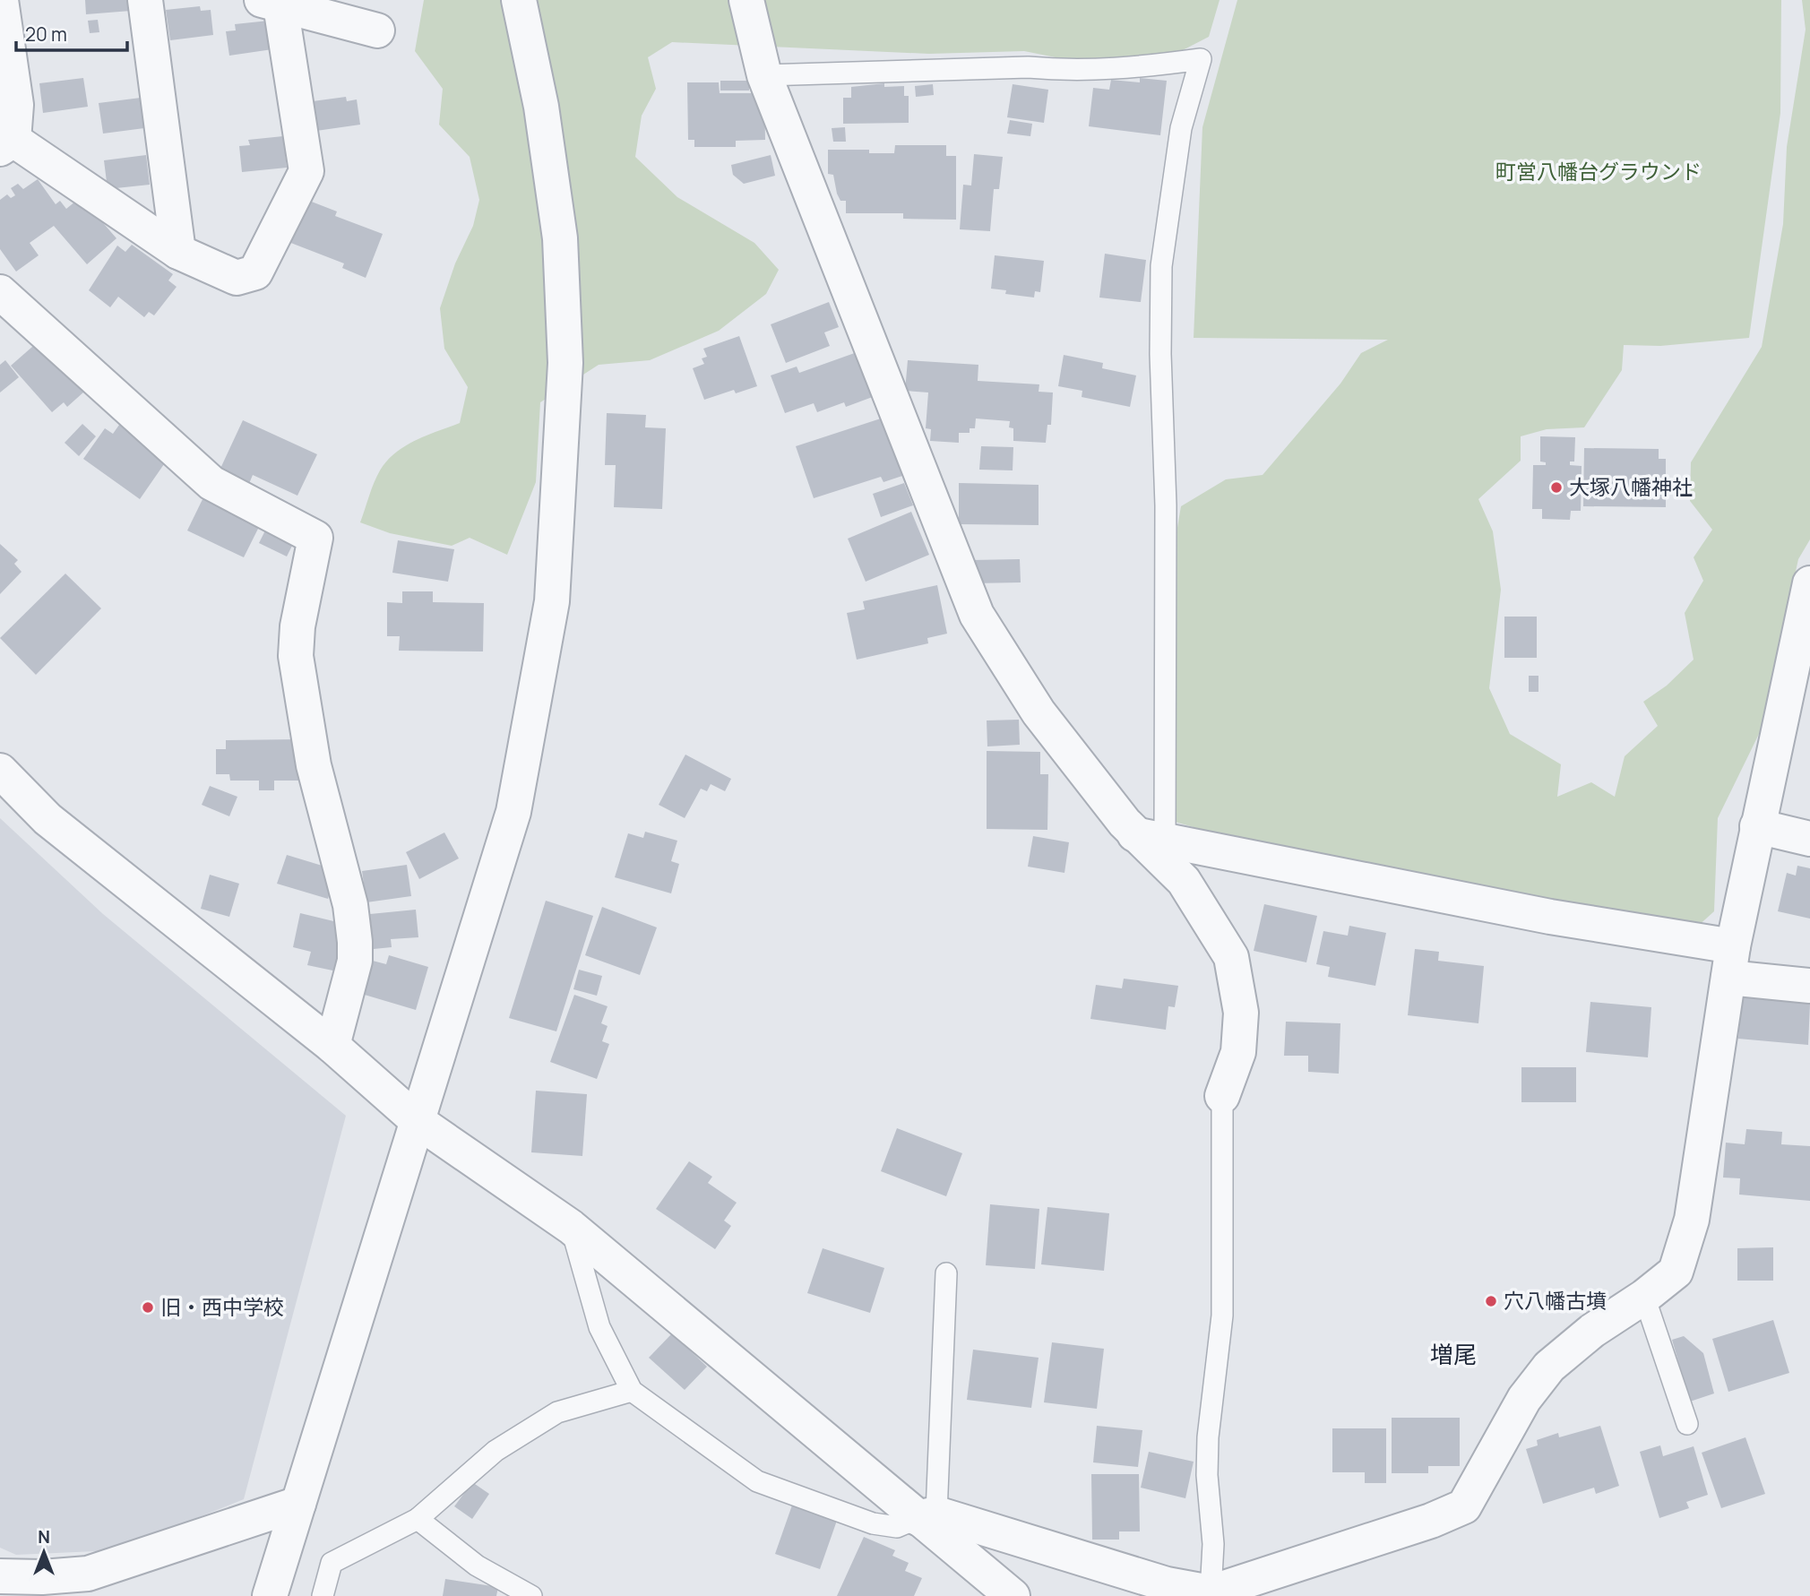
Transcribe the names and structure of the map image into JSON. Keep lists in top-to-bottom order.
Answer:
{
  "districts": ["増尾"],
  "parks": ["町営八幡台グラウンド"],
  "places": ["大塚八幡神社", "穴八幡古墳", "旧・西中学校"],
  "scale_bar": "20 m",
  "north": "top"
}
